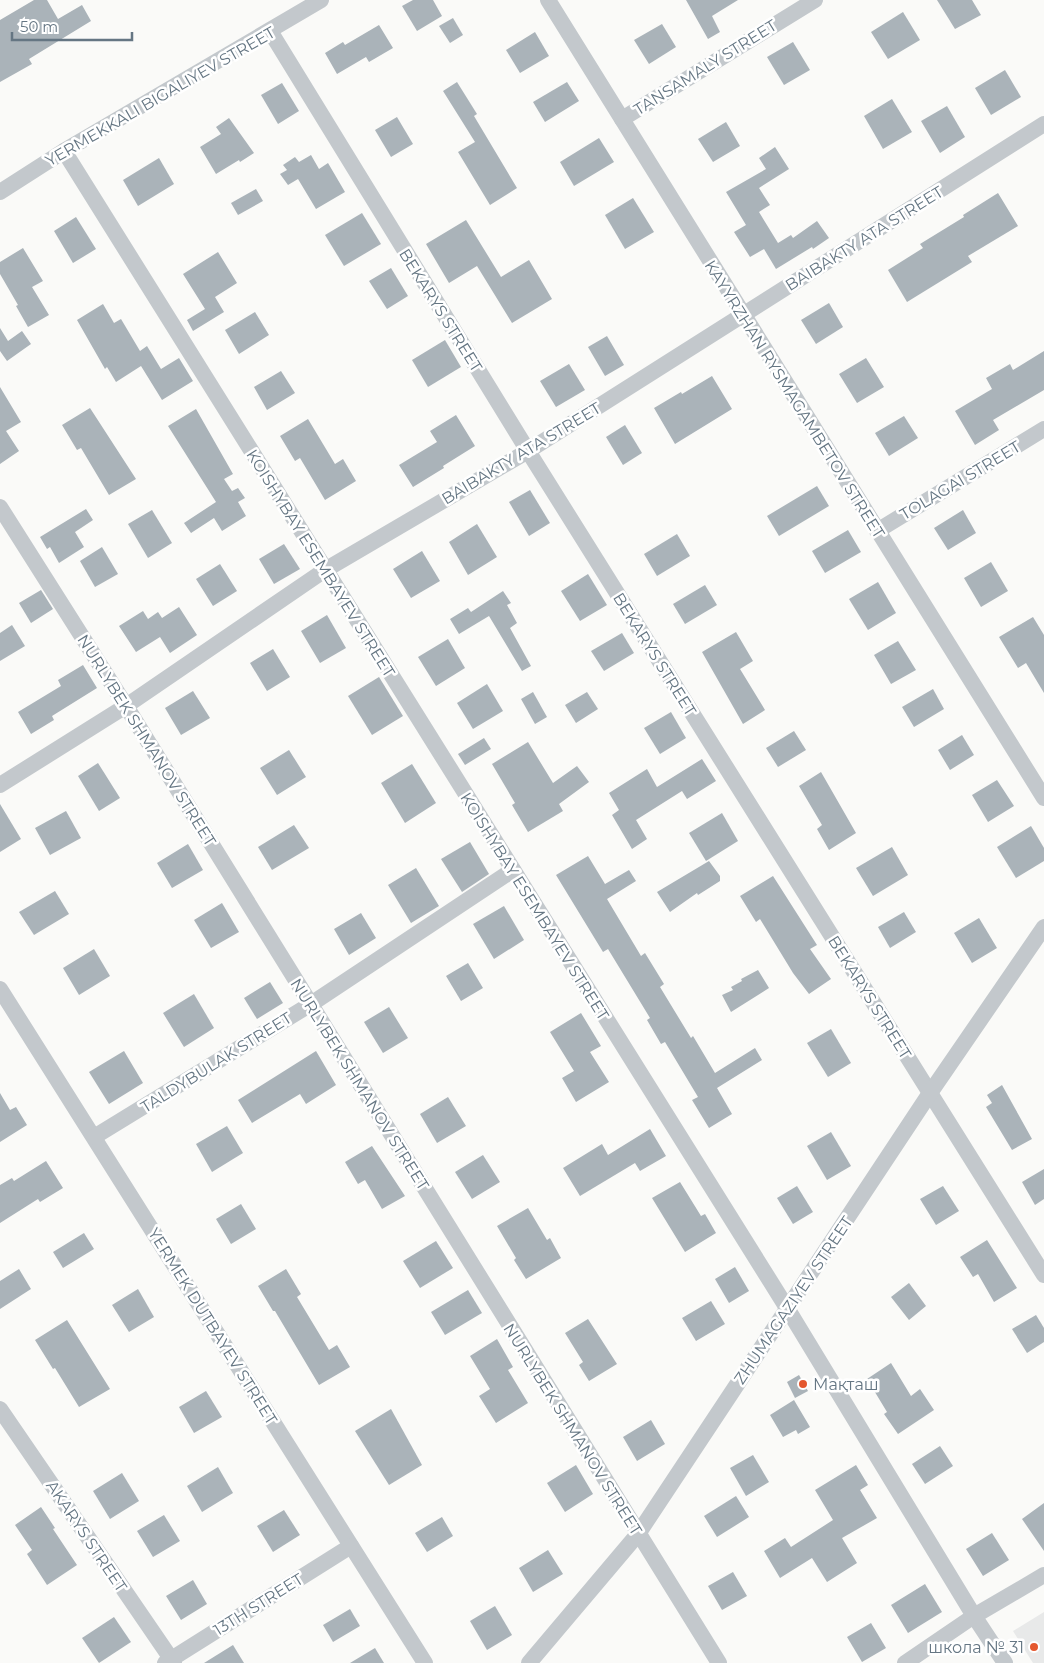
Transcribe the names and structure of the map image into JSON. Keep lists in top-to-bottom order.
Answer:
{
  "streets": {
    "street": [
      "TANSAMALY STREET",
      "YERMEKKALI BIGALIYEV STREET",
      "BAIBAKTY ATA STREET",
      "BEKARYS STREET",
      "KAYYRZHAN RYSMAGAMBETOV STREET",
      "TOLAGAI STREET",
      "KOISHYBAY ESEMBAYEV STREET",
      "NURLYBEK SHMANOV STREET",
      "TALDYBULAK STREET",
      "ZHUMAGAZIYEV STREET",
      "YERMEK DUTBAYEV STREET",
      "AKARYS STREET",
      "13TH STREET"
    ]
  },
  "crossings": [
    ["TANSAMALY STREET", "KAYYRZHAN RYSMAGAMBETOV STREET"],
    ["YERMEKKALI BIGALIYEV STREET", "BEKARYS STREET"],
    ["YERMEKKALI BIGALIYEV STREET", "KOISHYBAY ESEMBAYEV STREET"],
    ["BAIBAKTY ATA STREET", "BEKARYS STREET"],
    ["BAIBAKTY ATA STREET", "KAYYRZHAN RYSMAGAMBETOV STREET"],
    ["BAIBAKTY ATA STREET", "KOISHYBAY ESEMBAYEV STREET"],
    ["BAIBAKTY ATA STREET", "NURLYBEK SHMANOV STREET"],
    ["BEKARYS STREET", "ZHUMAGAZIYEV STREET"],
    ["KAYYRZHAN RYSMAGAMBETOV STREET", "TOLAGAI STREET"],
    ["KOISHYBAY ESEMBAYEV STREET", "TALDYBULAK STREET"],
    ["KOISHYBAY ESEMBAYEV STREET", "ZHUMAGAZIYEV STREET"],
    ["NURLYBEK SHMANOV STREET", "TALDYBULAK STREET"],
    ["NURLYBEK SHMANOV STREET", "ZHUMAGAZIYEV STREET"],
    ["TALDYBULAK STREET", "YERMEK DUTBAYEV STREET"],
    ["YERMEK DUTBAYEV STREET", "13TH STREET"],
    ["AKARYS STREET", "13TH STREET"]
  ],
  "places": ["Мақташ", "школа № 31"],
  "scale_bar": "50 m"
}
